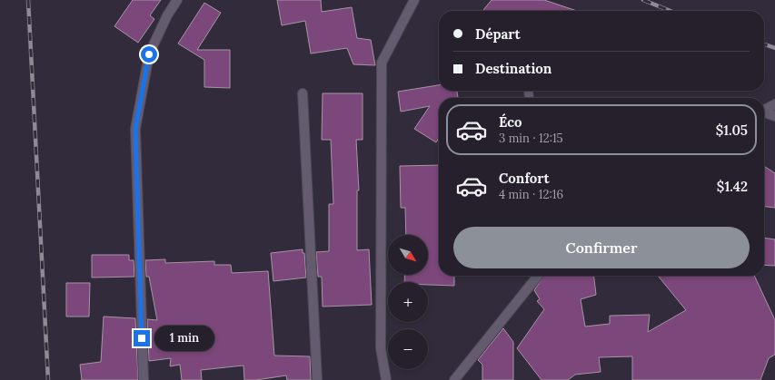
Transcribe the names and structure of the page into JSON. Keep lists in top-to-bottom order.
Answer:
{
  "north": "bottom right",
  "page": {
    "banner": ["Départ", "Destination"],
    "list": [
      {
        "name": "Éco",
        "note": "3 min · 12:15",
        "value": "$1.05"
      },
      {
        "name": "Confort",
        "note": "4 min · 12:16",
        "value": "$1.42"
      }
    ],
    "buttons": "Confirmer",
    "map_buttons": ["+", "−"],
    "bubble": "1 min"
  }
}
